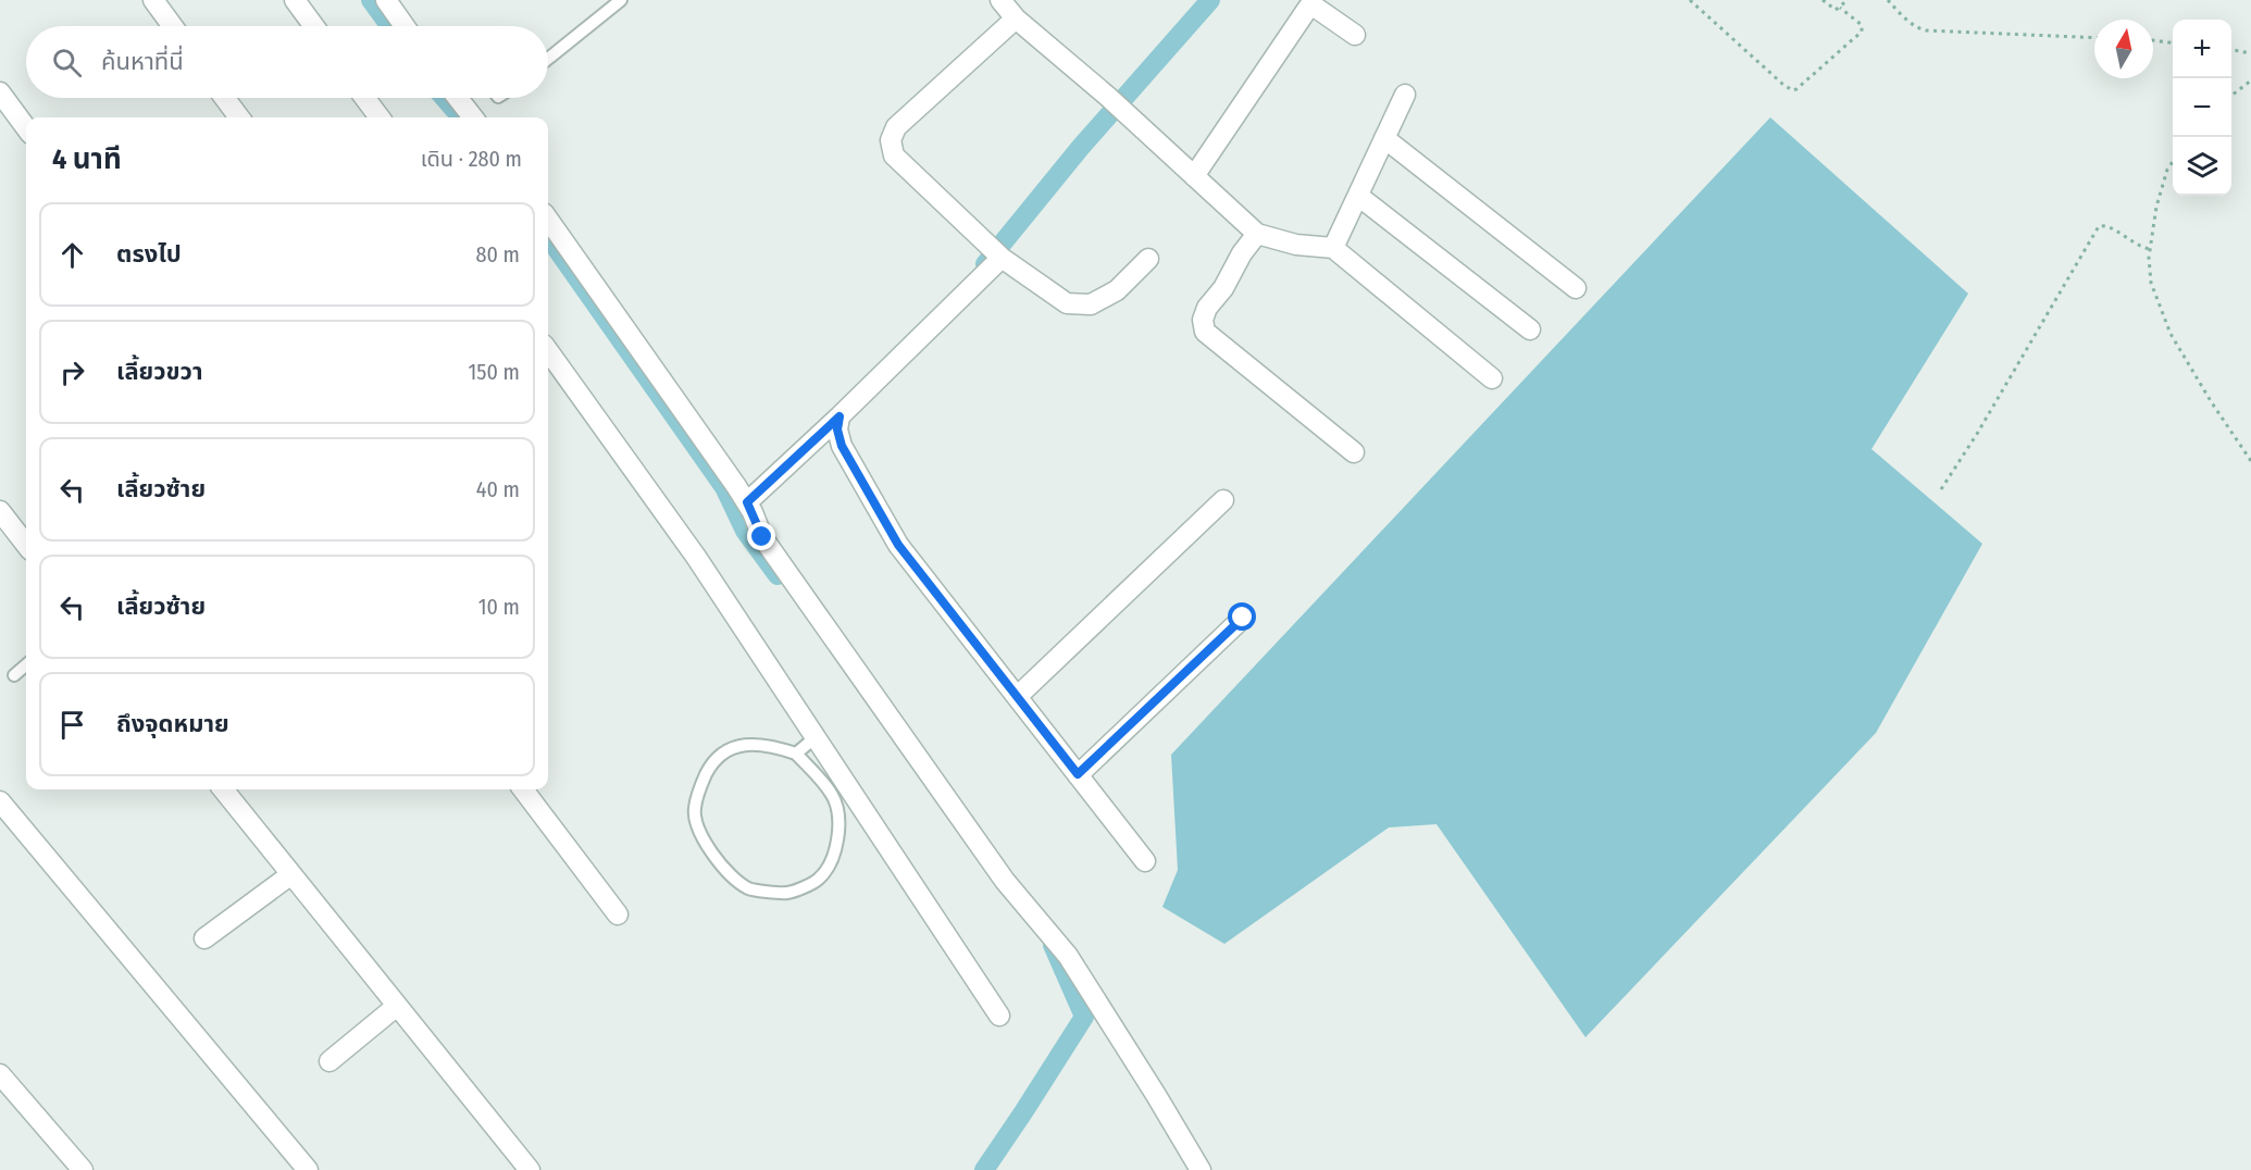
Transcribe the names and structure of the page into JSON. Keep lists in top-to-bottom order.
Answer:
{
  "north": "top",
  "page": {
    "map_buttons": ["+", "−"],
    "search": "ค้นหาที่นี่",
    "heading": ["4 นาที", "เดิน · 280 m"],
    "list": [
      ["ตรงไป", "80 m"],
      ["เลี้ยวขวา", "150 m"],
      ["เลี้ยวซ้าย", "40 m"],
      ["เลี้ยวซ้าย", "10 m"],
      "ถึงจุดหมาย"
    ]
  }
}
